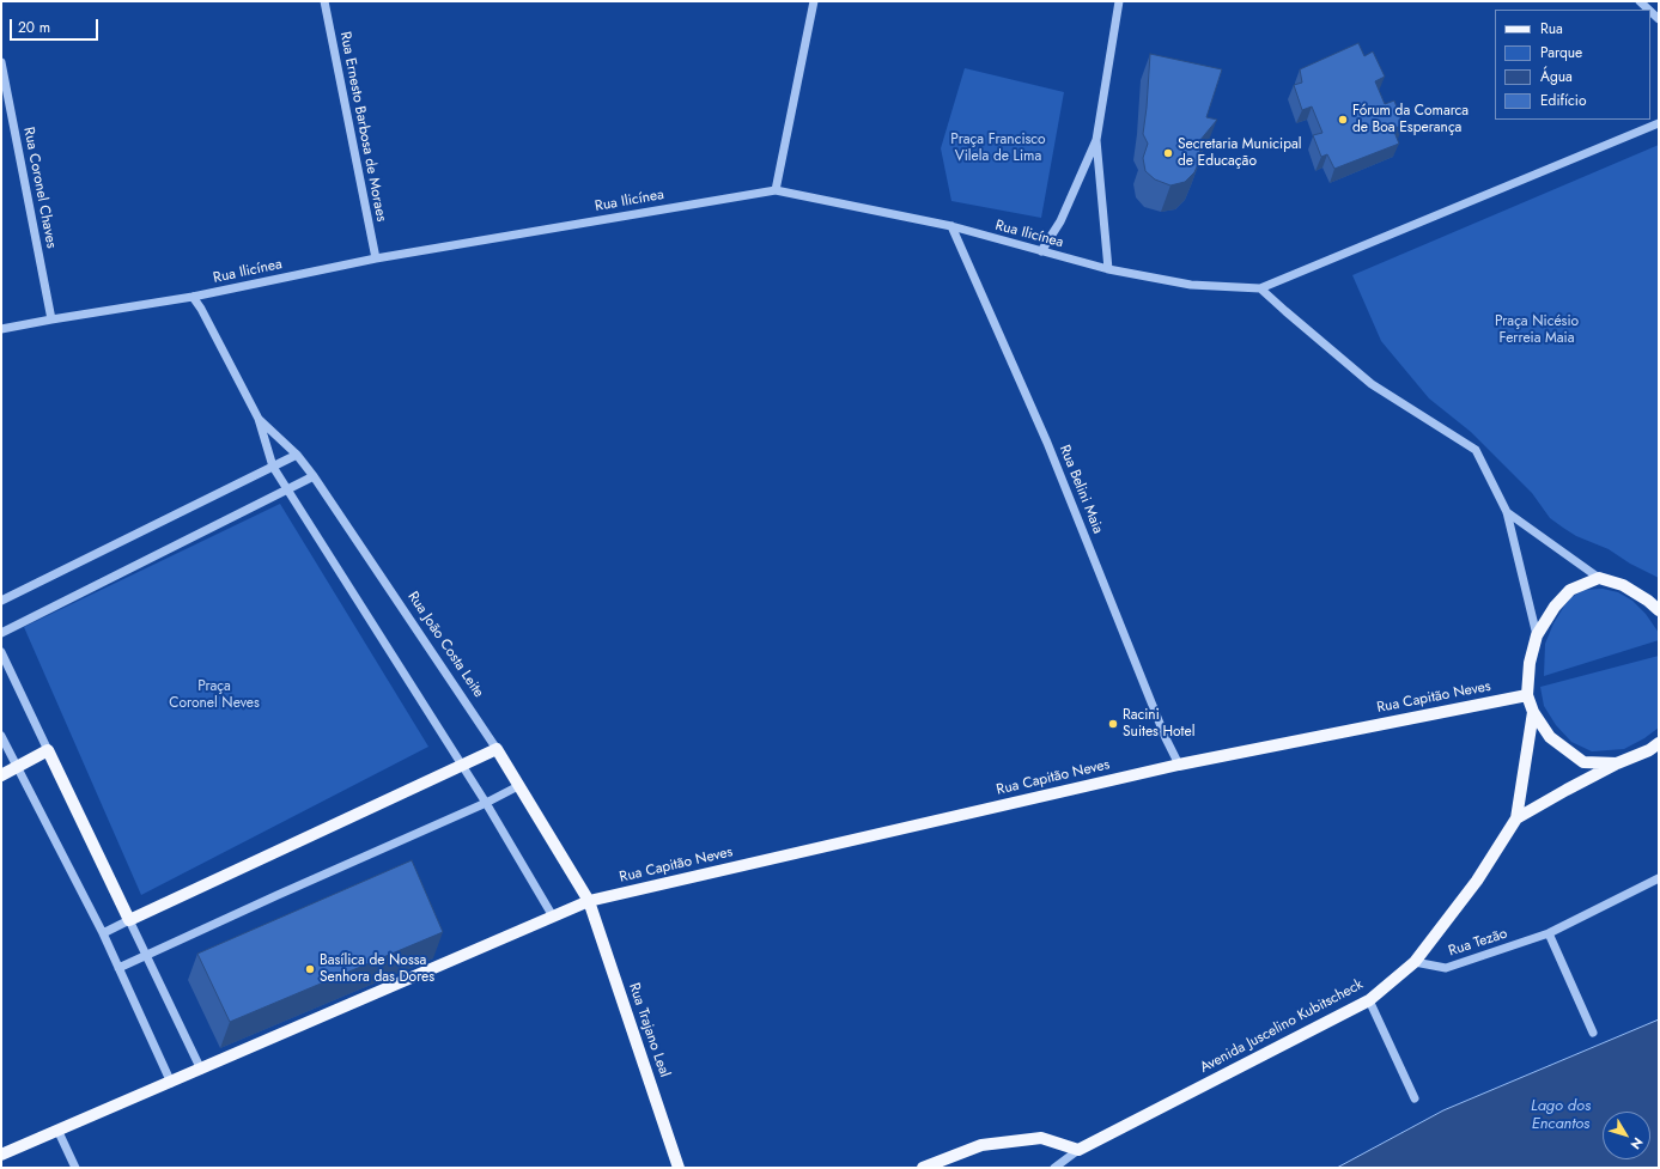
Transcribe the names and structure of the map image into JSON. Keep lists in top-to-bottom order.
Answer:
{
  "streets": {
    "main road": [
      "Rua João Costa Leite",
      "Rua Capitão Neves",
      "Avenida Juscelino Kubitscheck",
      "Rua Trajano Leal"
    ],
    "street": [
      "Rua Ernesto Barbosa de Moraes",
      "Rua Coronel Chaves",
      "Rua Ilicínea",
      "Rua Belini Maia",
      "Rua Tezão"
    ]
  },
  "crossings": [
    ["Rua Ernesto Barbosa de Moraes", "Rua Ilicínea"],
    ["Rua Coronel Chaves", "Rua Ilicínea"],
    ["Rua Ilicínea", "Rua Belini Maia"],
    ["Rua Ilicínea", "Rua João Costa Leite"],
    ["Rua Belini Maia", "Rua Capitão Neves"],
    ["Rua João Costa Leite", "Rua Capitão Neves"],
    ["Rua João Costa Leite", "Rua Trajano Leal"],
    ["Rua Capitão Neves", "Rua Trajano Leal"],
    ["Rua Tezão", "Avenida Juscelino Kubitscheck"]
  ],
  "water": ["Lago dos Encantos"],
  "parks": ["Praça Francisco Vilela de Lima", "Praça Nicésio Ferreia Maia", "Praça Coronel Neves"],
  "places": [
    "Fórum da Comarca de Boa Esperança",
    "Secretaria Municipal de Educação",
    "Racini Suites Hotel",
    "Basílica de Nossa Senhora das Dores"
  ],
  "legend": [
    "Rua",
    "Parque",
    "Água",
    "Edifício"
  ],
  "scale_bar": "20 m",
  "north": "bottom right"
}
